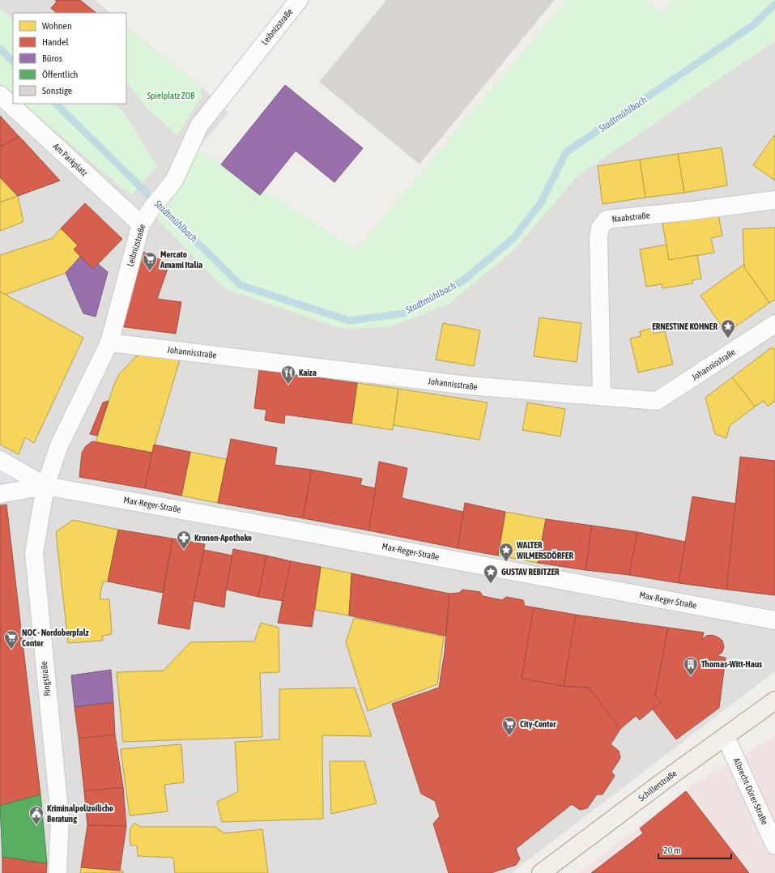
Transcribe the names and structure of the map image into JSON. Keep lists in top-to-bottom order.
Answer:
{
  "streets": {
    "main road": ["Schillerstraße"],
    "street": [
      "Leibnizstraße",
      "Am Parkplatz",
      "Naabstraße",
      "Johannisstraße",
      "Max-Reger-Straße",
      "Ringstraße",
      "Albrecht-Dürer-Straße"
    ]
  },
  "crossings": [
    ["Leibnizstraße", "Am Parkplatz"],
    ["Leibnizstraße", "Johannisstraße"],
    ["Leibnizstraße", "Max-Reger-Straße"],
    ["Leibnizstraße", "Ringstraße"],
    ["Naabstraße", "Johannisstraße"],
    ["Max-Reger-Straße", "Ringstraße"],
    ["Schillerstraße", "Albrecht-Dürer-Straße"]
  ],
  "water": ["Stadtmühlbach"],
  "parks": ["Spielplatz ZOB"],
  "places": {
    "supermarket": ["Mercato Amami Italia", "NOC - Nordoberpfalz Center", "City-Center"],
    "place": ["ERNESTINE KOHNER", "WALTER WILMERSDÖRFER", "GUSTAV REBITZER"],
    "restaurant": ["Kaiza"],
    "pharmacy": ["Kronen-Apotheke"],
    "building": ["Thomas-Witt-Haus"],
    "public building": ["Kriminalpolizeiliche Beratung"]
  },
  "legend": [
    "Wohnen",
    "Handel",
    "Büros",
    "Öffentlich",
    "Sonstige"
  ],
  "scale_bar": "20 m"
}
